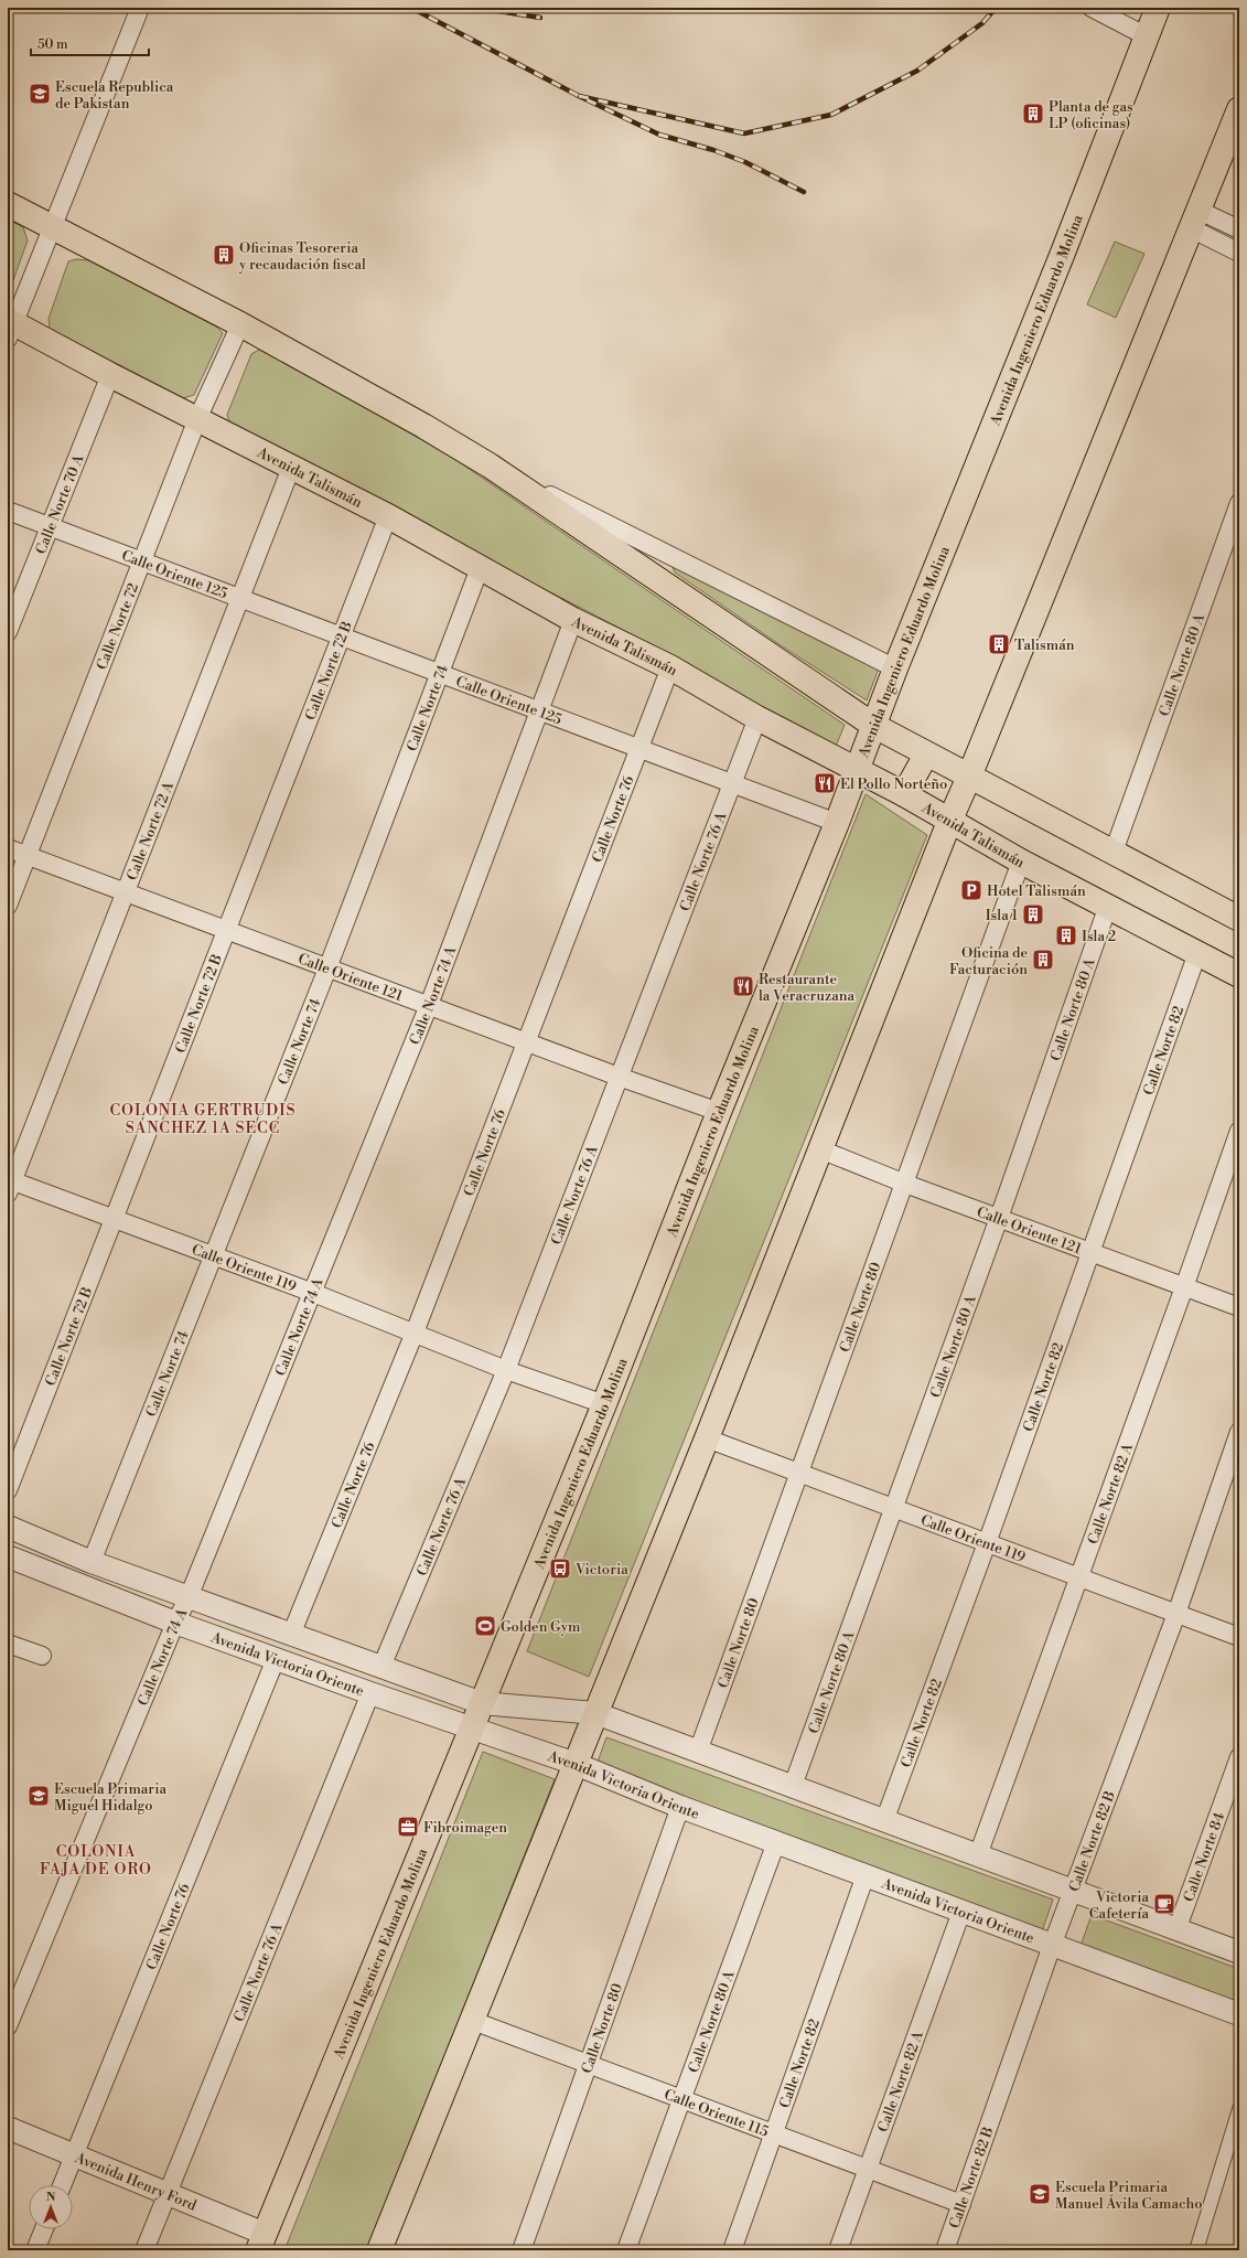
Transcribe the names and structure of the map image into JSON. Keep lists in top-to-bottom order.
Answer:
{
  "streets": {
    "main road": ["Avenida Ingeniero Eduardo Molina", "Avenida Talismán"],
    "street": [
      "Calle Norte 70 A",
      "Calle Oriente 125",
      "Calle Norte 72",
      "Calle Norte 80 A",
      "Calle Norte 72 B",
      "Calle Norte 74",
      "Calle Norte 76",
      "Calle Norte 72 A",
      "Calle Norte 76 A",
      "Calle Oriente 121",
      "Calle Norte 74 A",
      "Calle Norte 82",
      "Calle Oriente 119",
      "Calle Norte 80",
      "Calle Norte 82 A",
      "Avenida Victoria Oriente",
      "Calle Norte 82 B",
      "Calle Norte 84",
      "Calle Oriente 115",
      "Avenida Henry Ford"
    ]
  },
  "crossings": [
    ["Avenida Ingeniero Eduardo Molina", "Avenida Talismán"],
    ["Avenida Ingeniero Eduardo Molina", "Calle Oriente 125"],
    ["Avenida Ingeniero Eduardo Molina", "Calle Oriente 121"],
    ["Avenida Ingeniero Eduardo Molina", "Calle Oriente 119"],
    ["Avenida Ingeniero Eduardo Molina", "Avenida Victoria Oriente"],
    ["Avenida Ingeniero Eduardo Molina", "Avenida Henry Ford"],
    ["Avenida Talismán", "Calle Norte 70 A"],
    ["Avenida Talismán", "Calle Norte 72"],
    ["Avenida Talismán", "Calle Norte 80 A"],
    ["Avenida Talismán", "Calle Norte 72 B"],
    ["Avenida Talismán", "Calle Norte 74"],
    ["Avenida Talismán", "Calle Norte 76"],
    ["Avenida Talismán", "Calle Norte 72 A"],
    ["Avenida Talismán", "Calle Norte 76 A"],
    ["Avenida Talismán", "Calle Norte 74 A"],
    ["Avenida Talismán", "Calle Norte 82"],
    ["Avenida Talismán", "Calle Norte 80"],
    ["Calle Norte 70 A", "Calle Oriente 125"],
    ["Calle Oriente 125", "Calle Norte 72"],
    ["Calle Oriente 125", "Calle Norte 72 B"],
    ["Calle Oriente 125", "Calle Norte 74"],
    ["Calle Oriente 125", "Calle Norte 76"],
    ["Calle Oriente 125", "Calle Norte 72 A"],
    ["Calle Oriente 125", "Calle Norte 76 A"],
    ["Calle Oriente 125", "Calle Norte 74 A"],
    ["Calle Norte 72", "Calle Oriente 121"],
    ["Calle Norte 80 A", "Calle Oriente 121"],
    ["Calle Norte 80 A", "Calle Oriente 119"],
    ["Calle Norte 80 A", "Avenida Victoria Oriente"],
    ["Calle Norte 80 A", "Calle Oriente 115"],
    ["Calle Norte 72 B", "Calle Oriente 121"],
    ["Calle Norte 72 B", "Calle Oriente 119"],
    ["Calle Norte 74", "Calle Oriente 121"],
    ["Calle Norte 74", "Calle Oriente 119"],
    ["Calle Norte 74", "Avenida Victoria Oriente"],
    ["Calle Norte 76", "Calle Oriente 121"],
    ["Calle Norte 76", "Calle Oriente 119"],
    ["Calle Norte 76", "Avenida Victoria Oriente"],
    ["Calle Norte 76", "Avenida Henry Ford"],
    ["Calle Norte 72 A", "Calle Oriente 121"],
    ["Calle Norte 72 A", "Calle Oriente 119"],
    ["Calle Norte 76 A", "Calle Oriente 121"],
    ["Calle Norte 76 A", "Calle Oriente 119"],
    ["Calle Norte 76 A", "Avenida Victoria Oriente"],
    ["Calle Norte 76 A", "Avenida Henry Ford"],
    ["Calle Oriente 121", "Calle Norte 74 A"],
    ["Calle Oriente 121", "Calle Norte 82"],
    ["Calle Oriente 121", "Calle Norte 80"],
    ["Calle Oriente 121", "Calle Norte 82 A"],
    ["Calle Norte 74 A", "Calle Oriente 119"],
    ["Calle Norte 74 A", "Avenida Victoria Oriente"],
    ["Calle Norte 82", "Calle Oriente 119"],
    ["Calle Norte 82", "Avenida Victoria Oriente"],
    ["Calle Norte 82", "Calle Oriente 115"],
    ["Calle Oriente 119", "Calle Norte 80"],
    ["Calle Oriente 119", "Calle Norte 82 A"],
    ["Calle Oriente 119", "Calle Norte 82 B"],
    ["Calle Norte 80", "Avenida Victoria Oriente"],
    ["Calle Norte 80", "Calle Oriente 115"],
    ["Calle Norte 82 A", "Avenida Victoria Oriente"],
    ["Calle Norte 82 A", "Calle Oriente 115"],
    ["Avenida Victoria Oriente", "Calle Norte 82 B"],
    ["Avenida Victoria Oriente", "Calle Norte 84"],
    ["Calle Norte 82 B", "Calle Oriente 115"]
  ],
  "districts": ["COLONIA GERTRUDIS SANCHEZ 1A SECC", "COLONIA FAJA DE ORO"],
  "places": {
    "school or university": ["Escuela Republica de Pakistan", "Escuela Primaria Miguel Hidalgo", "Escuela Primaria Manuel Ávila Camacho"],
    "building": [
      "Planta de gas LP (oficinas)",
      "Oficinas Tesoreria y recaudación fiscal",
      "Talismán",
      "Isla 1",
      "Isla 2",
      "Oficina de Facturación"
    ],
    "restaurant": ["El Pollo Norteño", "Restaurante la Veracruzana"],
    "parking": ["Hotel Talismán"],
    "bus stop": ["Victoria"],
    "sports": ["Golden Gym"],
    "office": ["Fibroimagen"],
    "cafe": ["Victoria Cafetería"]
  },
  "scale_bar": "50 m",
  "north": "top"
}
